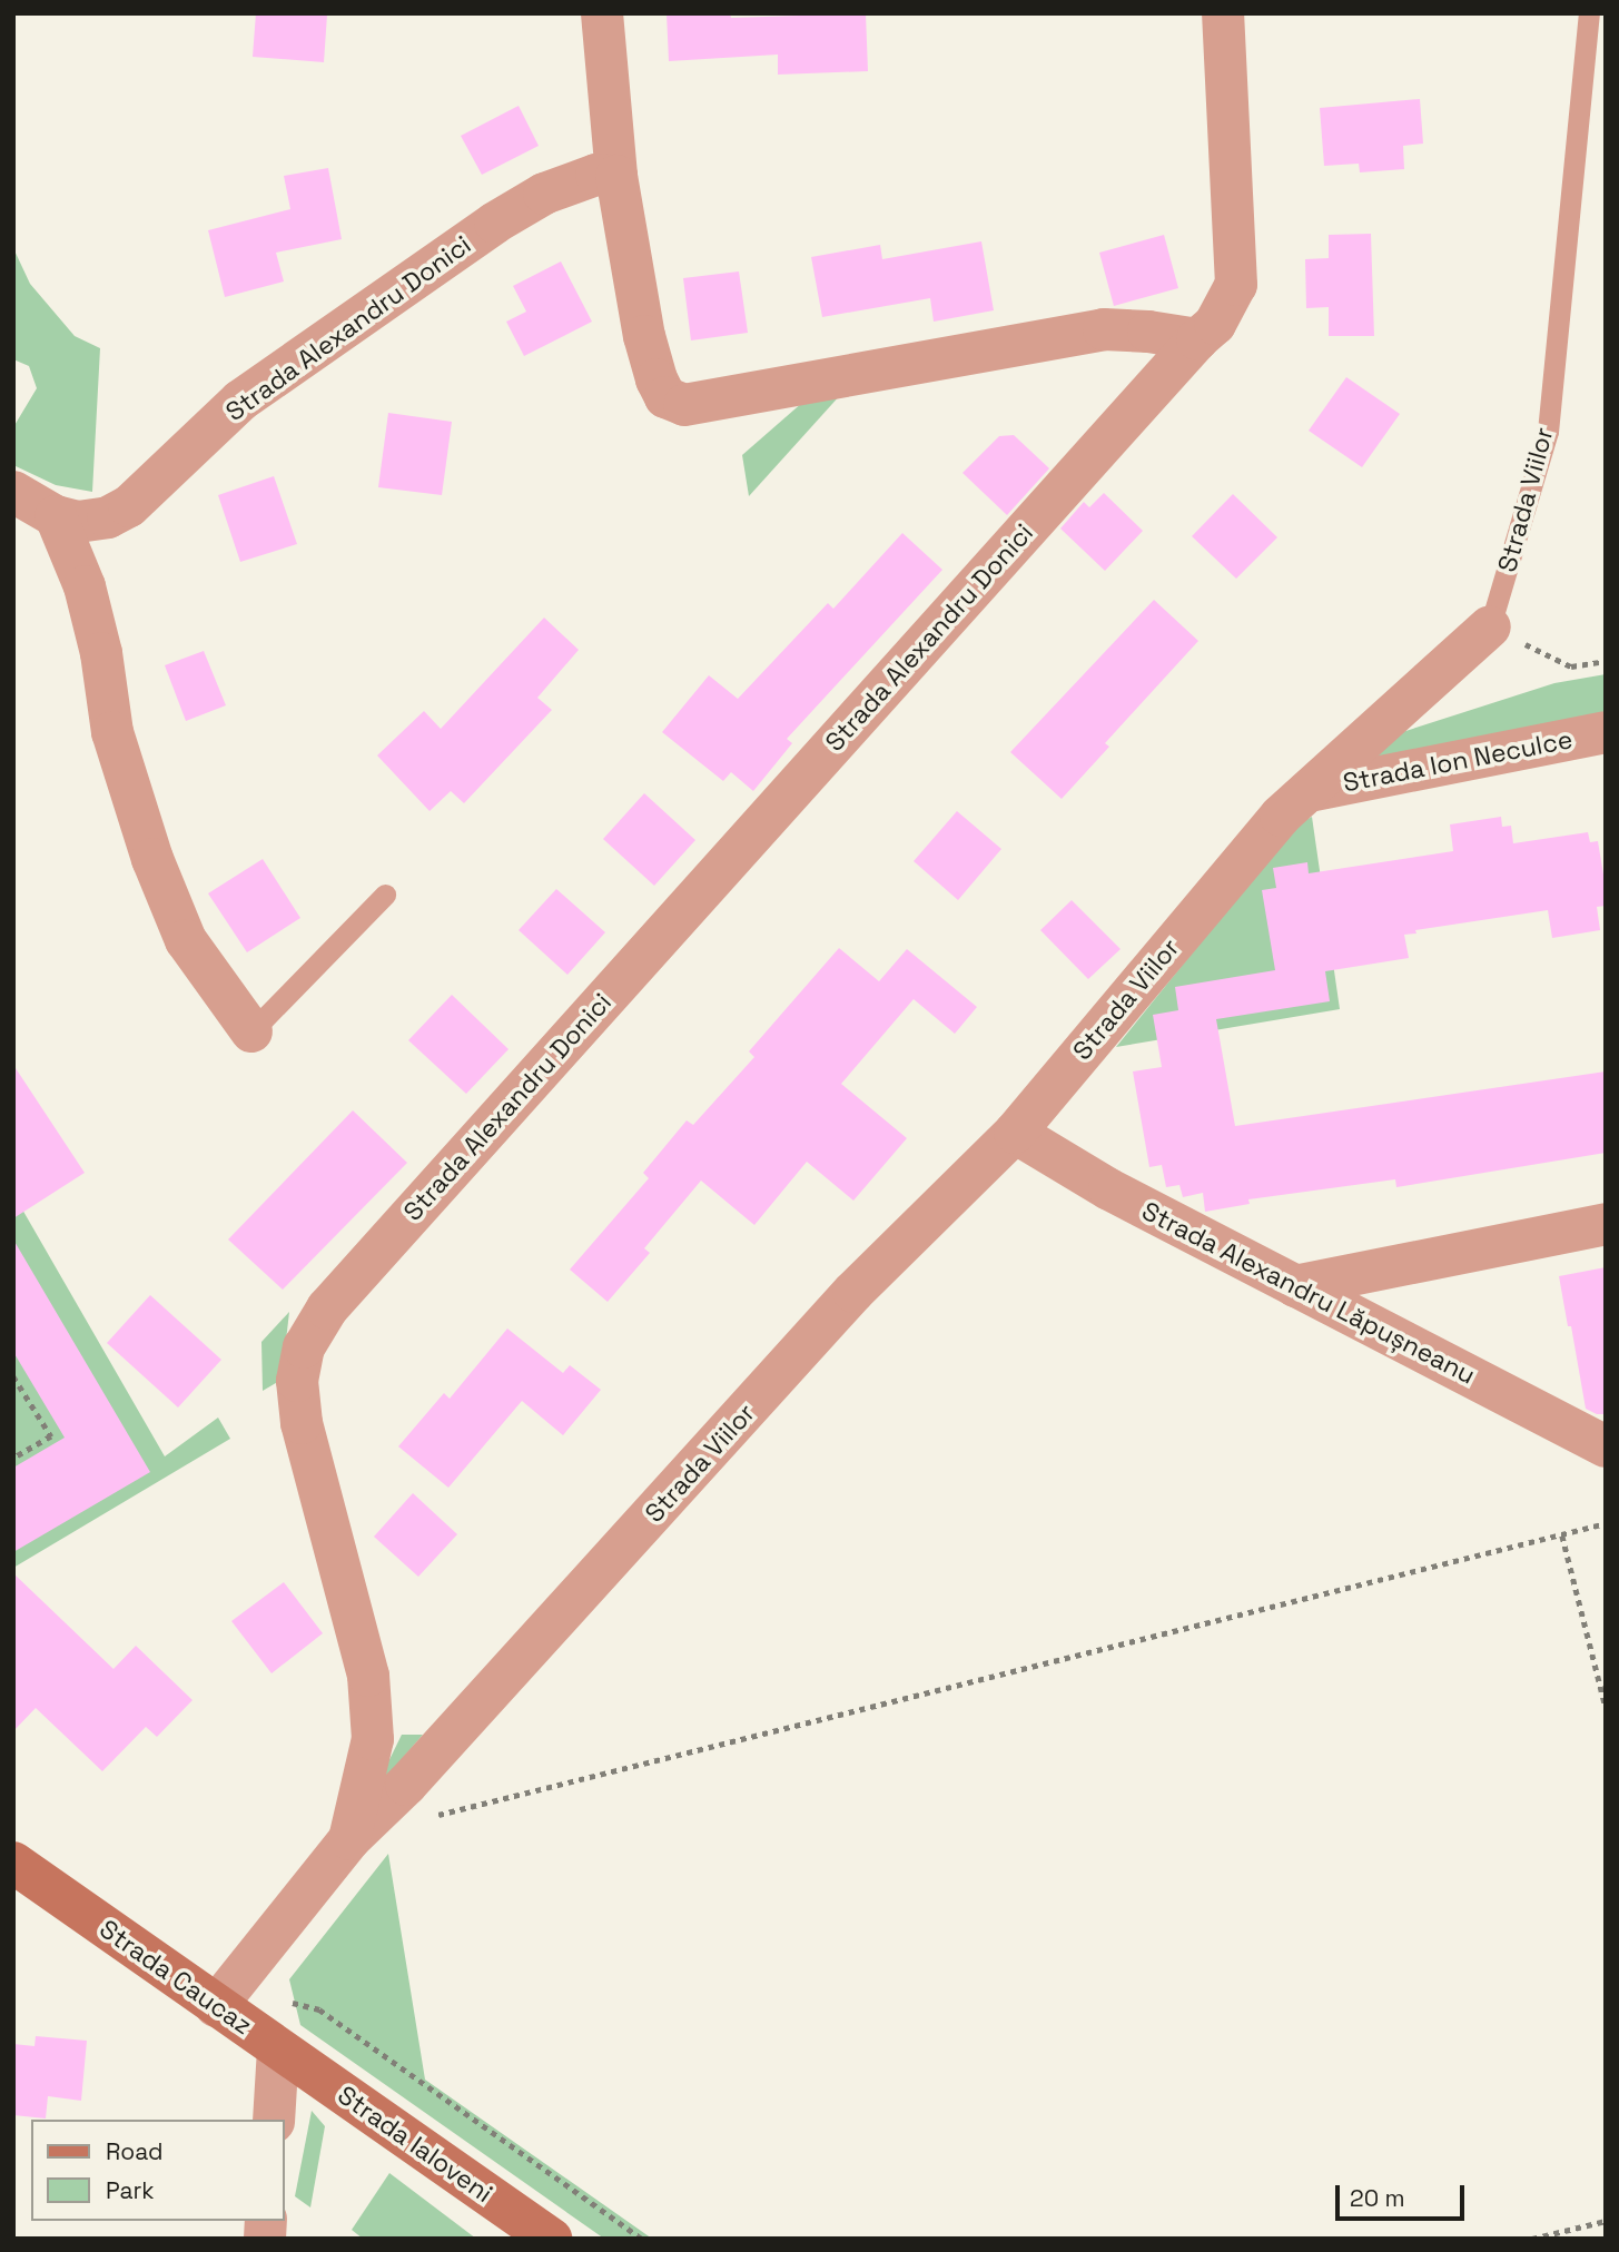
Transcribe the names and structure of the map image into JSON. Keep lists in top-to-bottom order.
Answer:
{
  "streets": {
    "street": [
      "Strada Alexandru Donici",
      "Strada Viilor",
      "Strada Ion Neculce",
      "Strada Alexandru Lăpușneanu",
      "Strada Caucaz",
      "Strada Ialoveni"
    ]
  },
  "crossings": [
    ["Strada Alexandru Donici", "Strada Viilor"],
    ["Strada Alexandru Donici", "Strada Caucaz"],
    ["Strada Viilor", "Strada Ion Neculce"],
    ["Strada Viilor", "Strada Alexandru Lăpușneanu"],
    ["Strada Caucaz", "Strada Ialoveni"]
  ],
  "legend": ["Road", "Park"],
  "scale_bar": "20 m"
}
